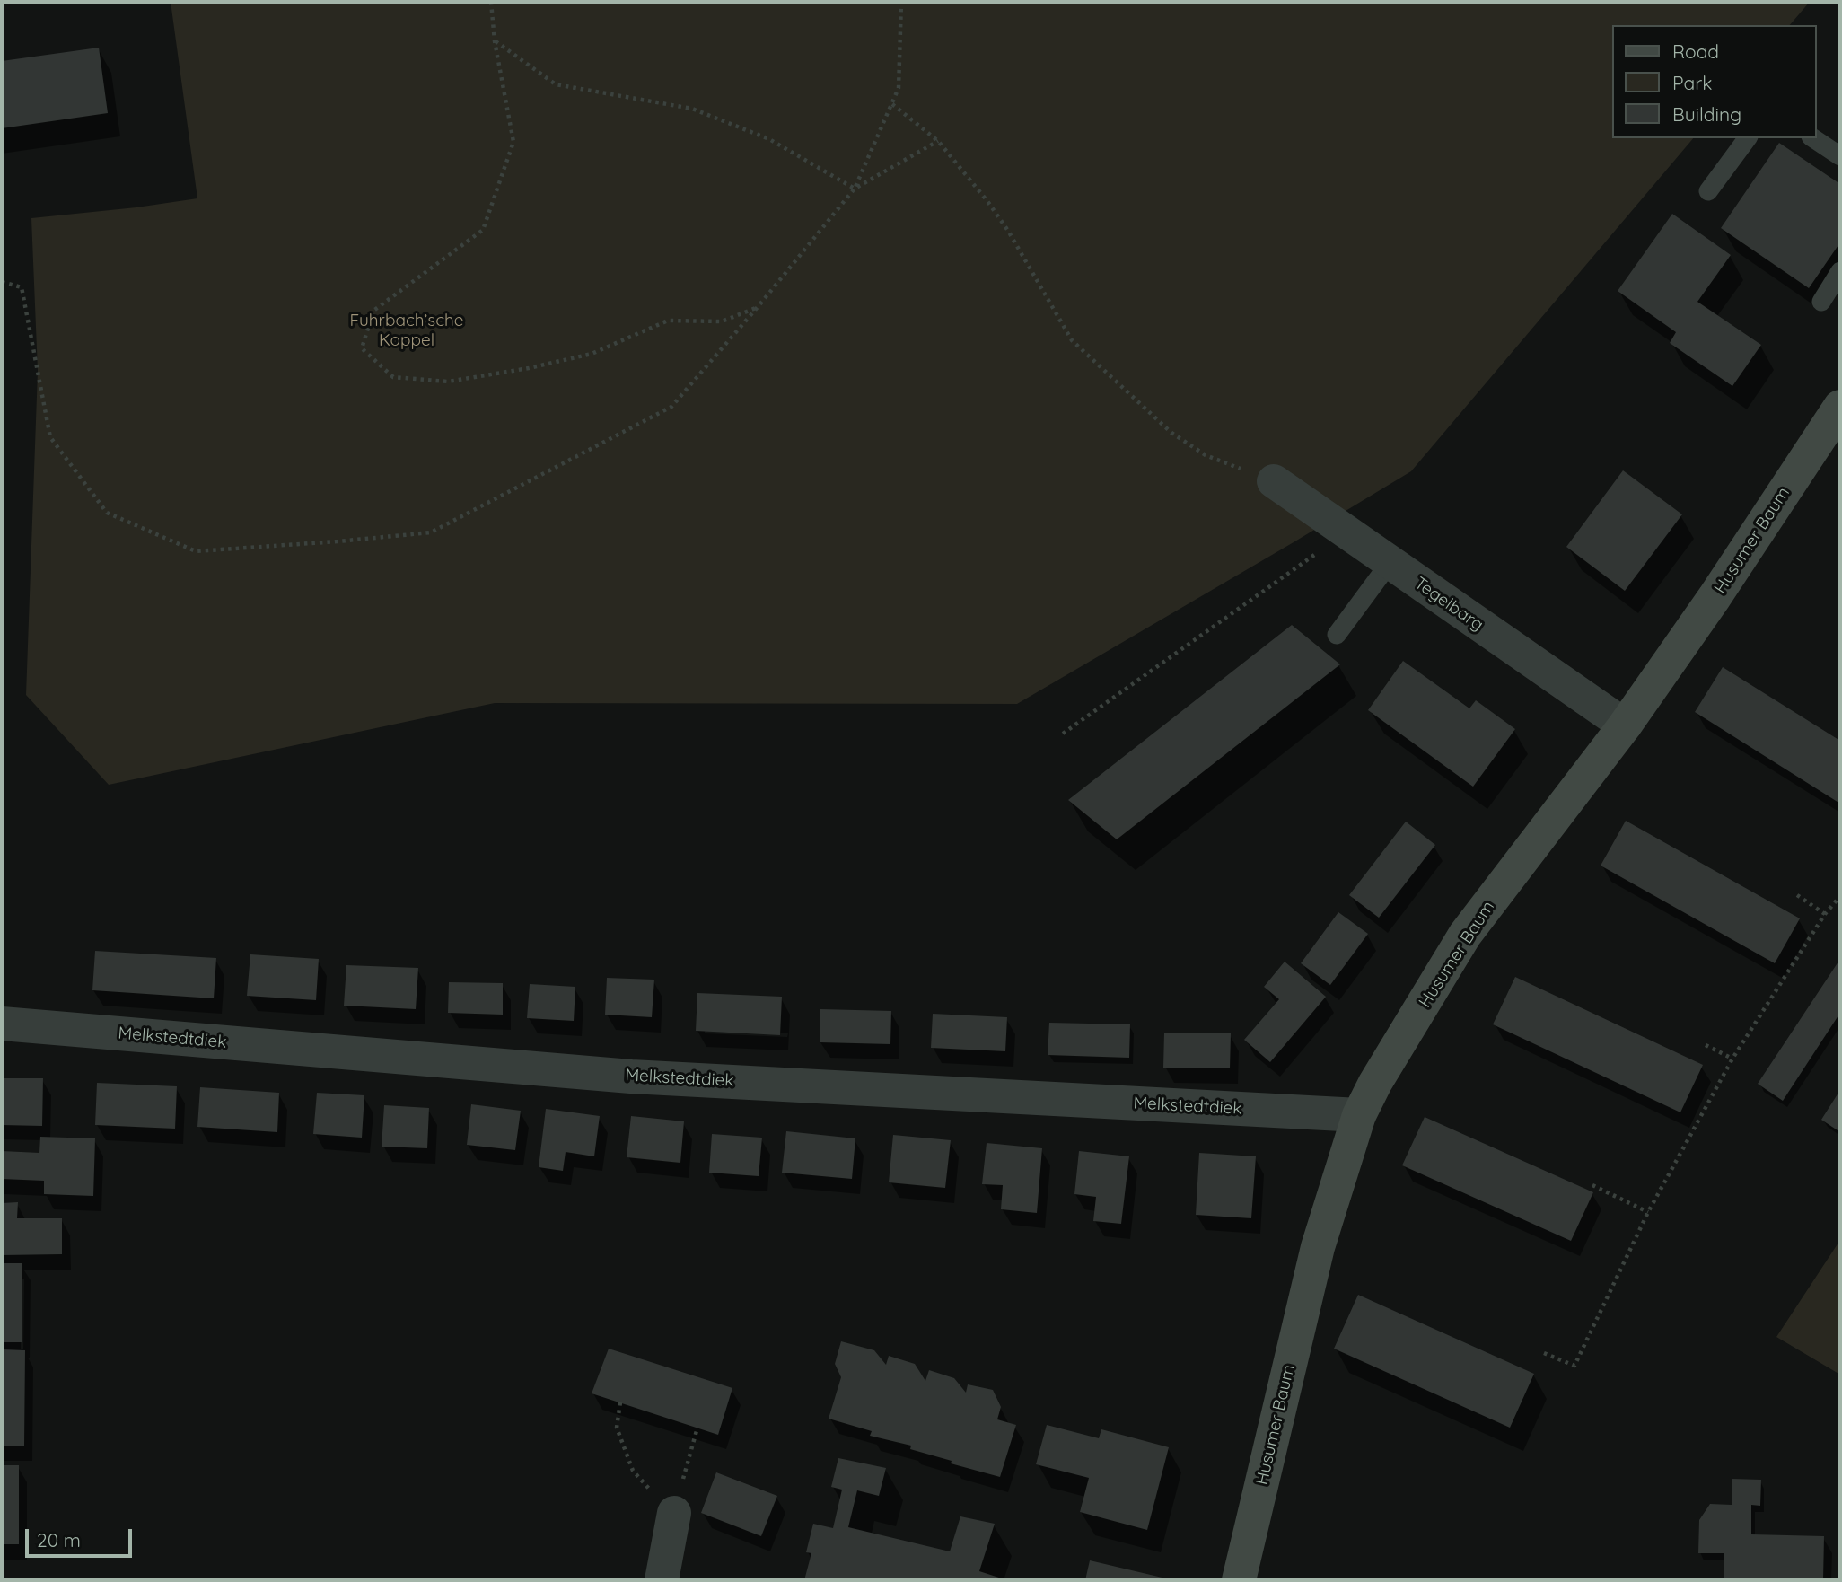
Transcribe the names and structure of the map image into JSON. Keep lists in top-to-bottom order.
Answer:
{
  "streets": {
    "street": ["Husumer Baum", "Tegelbarg", "Melkstedtdiek"]
  },
  "crossings": [
    ["Husumer Baum", "Tegelbarg"],
    ["Husumer Baum", "Melkstedtdiek"]
  ],
  "parks": ["Fuhrbach’sche Koppel"],
  "legend": ["Road", "Park", "Building"],
  "scale_bar": "20 m"
}
